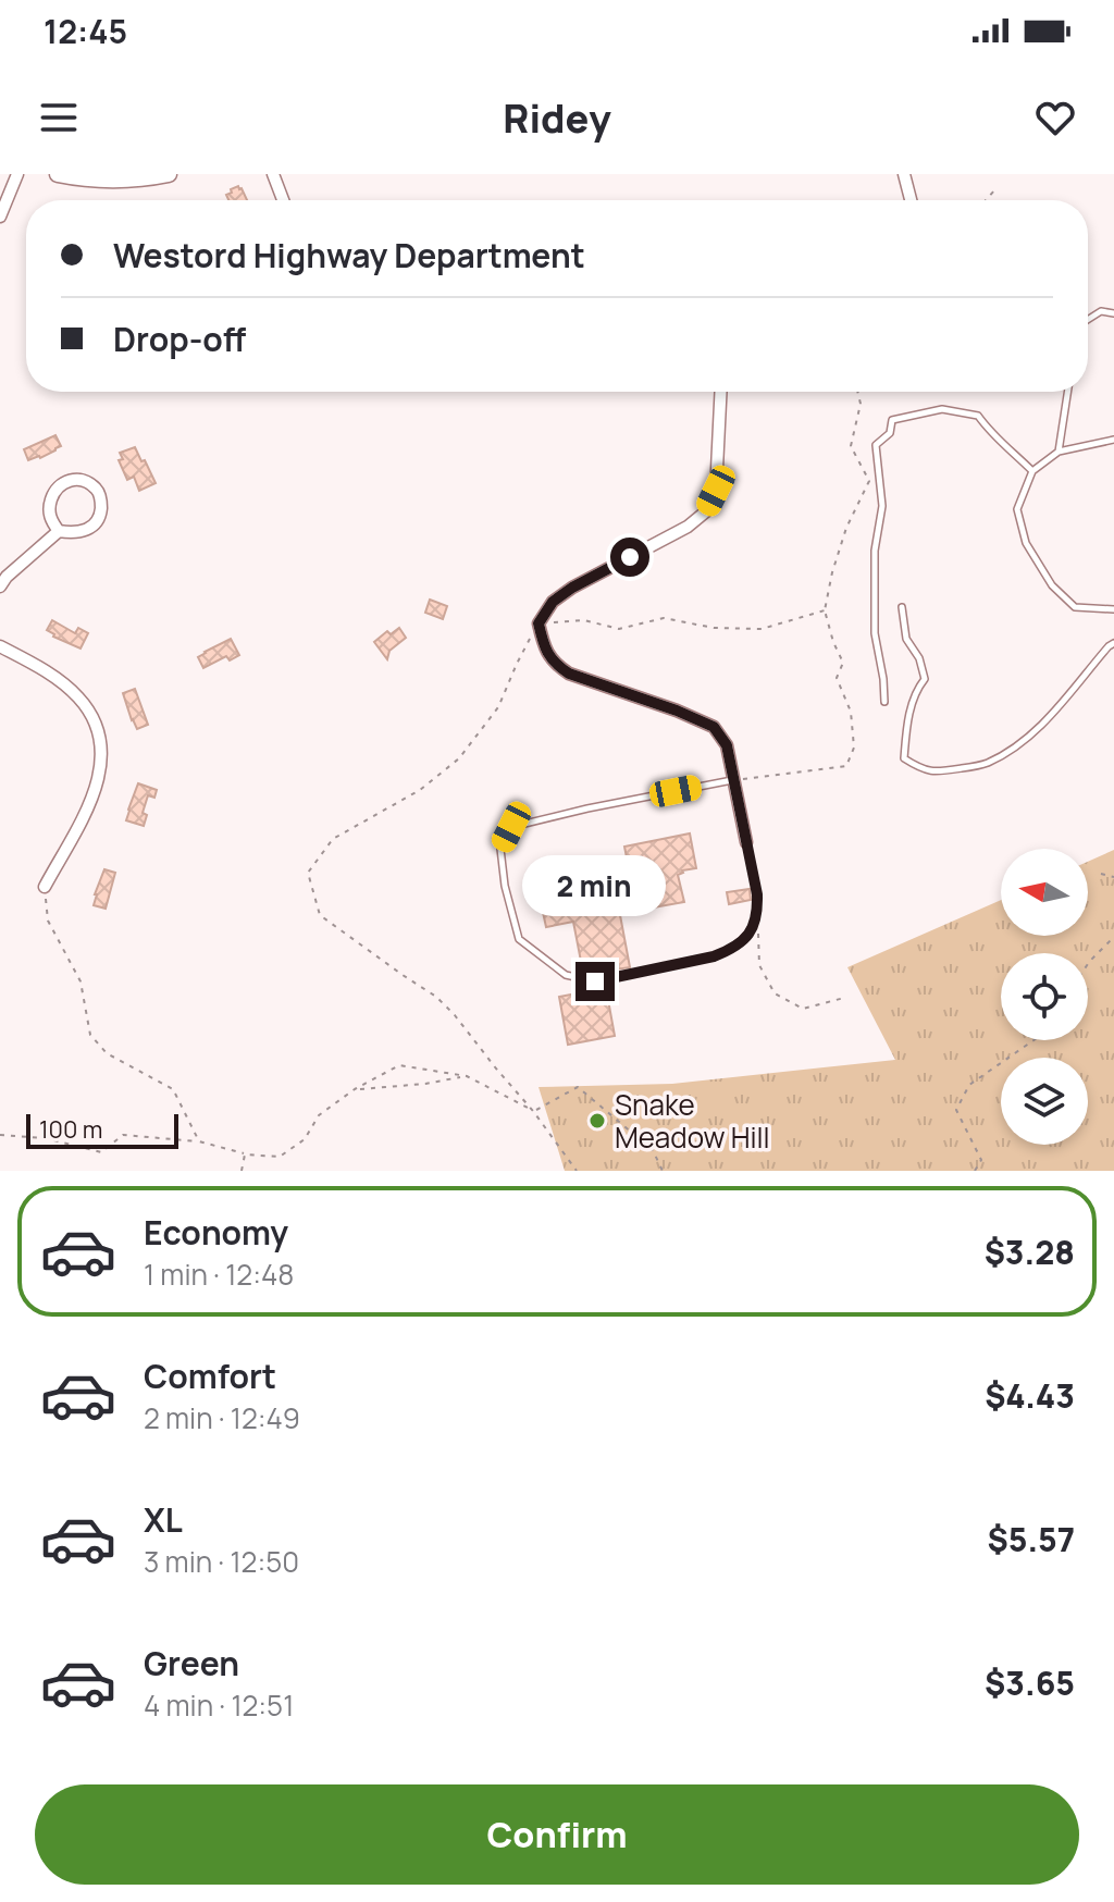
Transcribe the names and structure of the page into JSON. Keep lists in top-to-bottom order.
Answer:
{
  "places": ["Snake Meadow Hill"],
  "scale_bar": "100 m",
  "north": "left",
  "page": {
    "status": "12:45",
    "header": "Ridey",
    "banner": ["Westord Highway Department", "Drop-off"],
    "bubble": "2 min",
    "scale": "100 m",
    "list": [
      {
        "name": "Economy",
        "note": "1 min · 12:48",
        "value": "$3.28"
      },
      {
        "name": "Comfort",
        "note": "2 min · 12:49",
        "value": "$4.43"
      },
      {
        "name": "XL",
        "note": "3 min · 12:50",
        "value": "$5.57"
      },
      {
        "name": "Green",
        "note": "4 min · 12:51",
        "value": "$3.65"
      }
    ],
    "buttons": "Confirm"
  }
}
